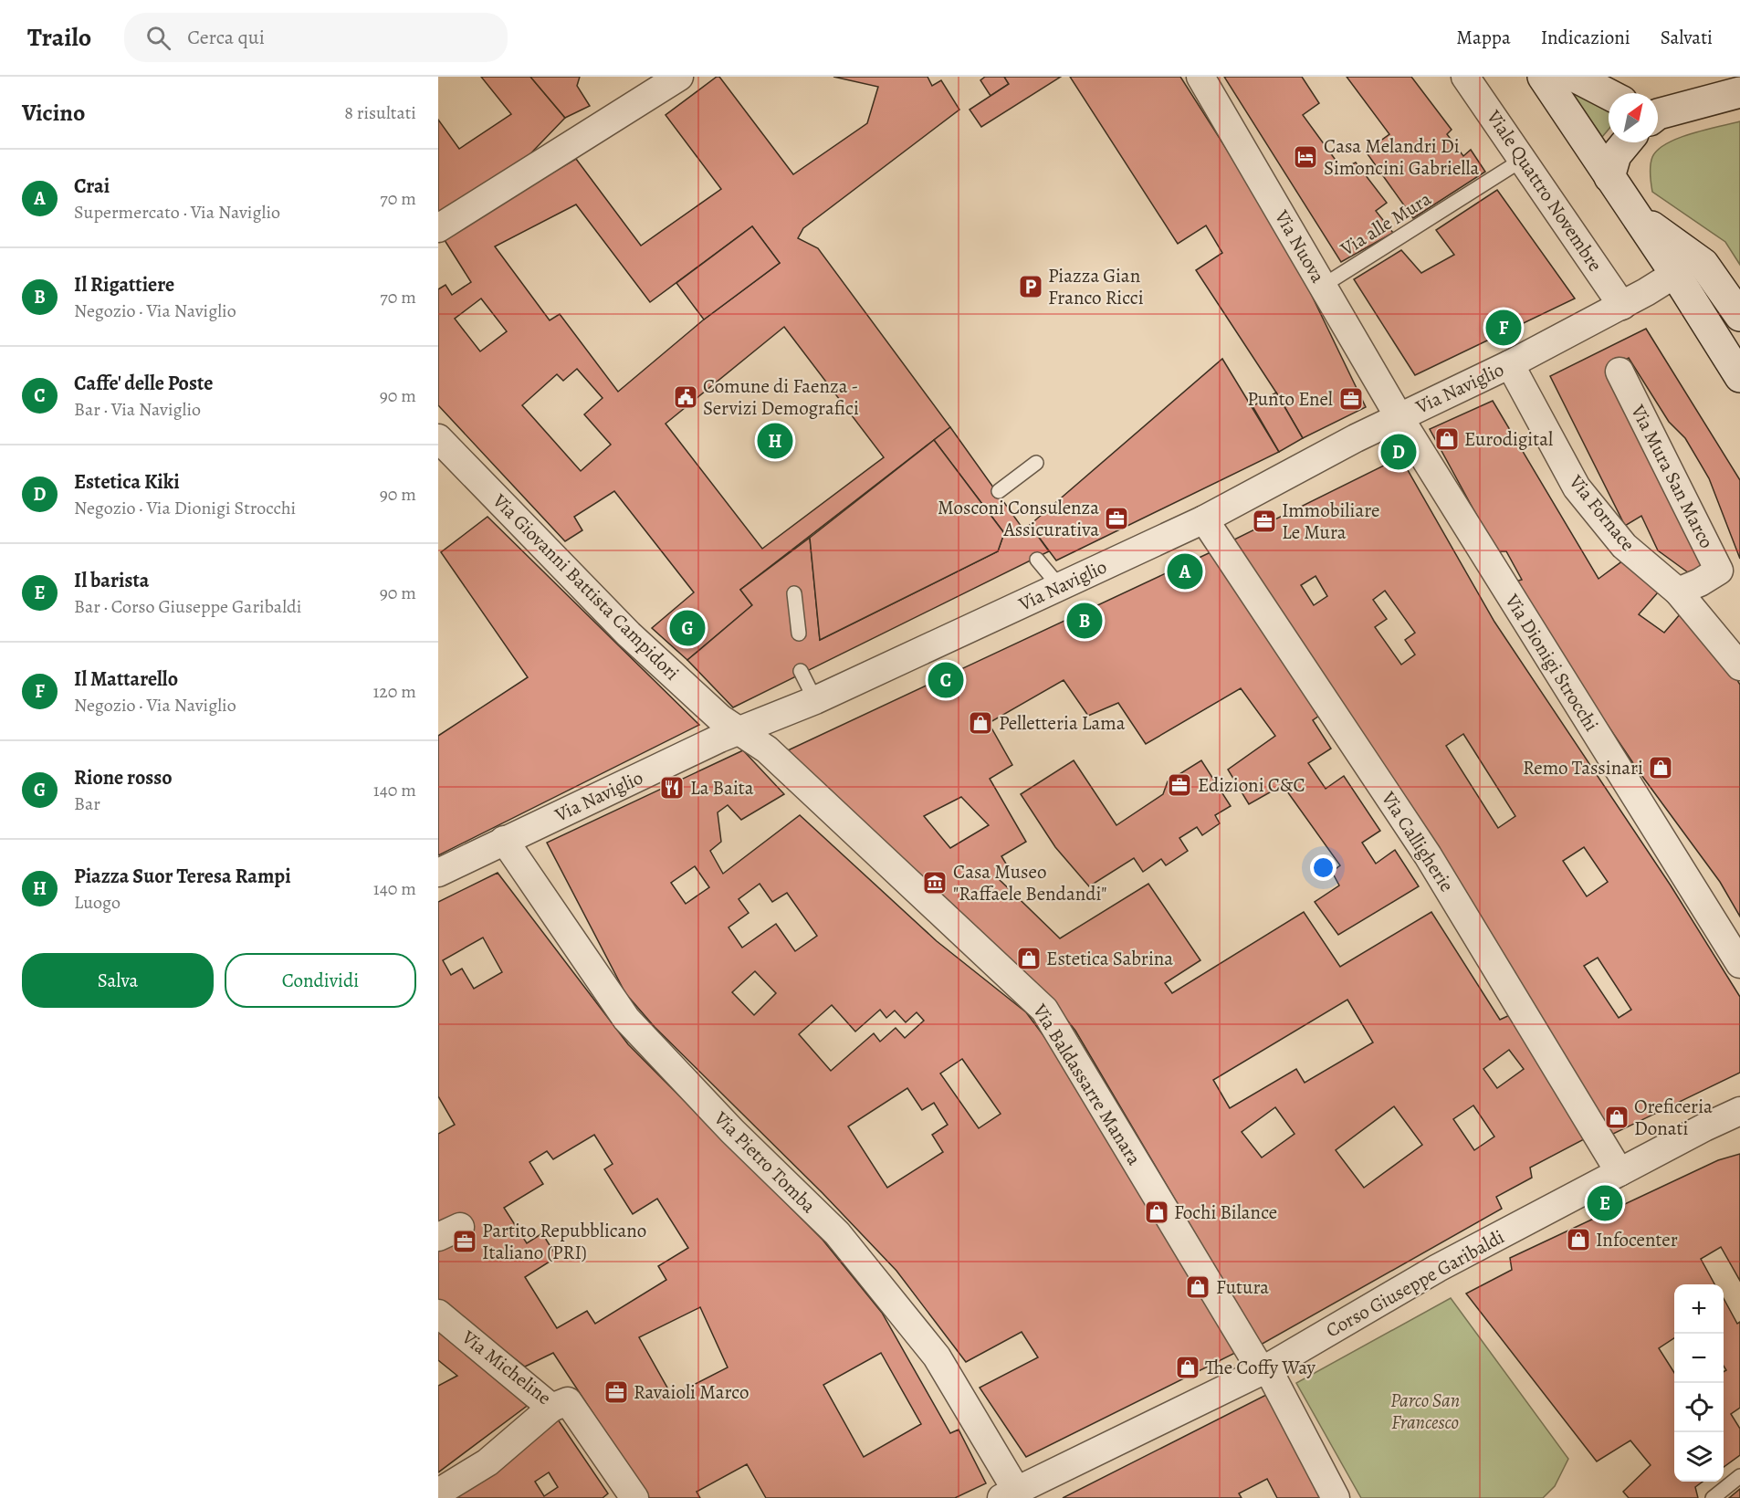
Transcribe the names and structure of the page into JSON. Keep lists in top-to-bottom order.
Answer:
{
  "streets": {
    "street": [
      "Viale Quattro Novembre",
      "Via Nuova",
      "Via Naviglio",
      "Via Mura San Marco",
      "Via Fornace",
      "Via Giovanni Battista Campidori",
      "Via Dionigi Strocchi",
      "Via Calligherie",
      "Via Baldassarre Manara",
      "Via Pietro Tomba",
      "Corso Giuseppe Garibaldi",
      "Via Micheline"
    ],
    "lane": ["Via alle Mura"]
  },
  "crossings": [
    ["Viale Quattro Novembre", "Via alle Mura"],
    ["Viale Quattro Novembre", "Via Naviglio"],
    ["Via alle Mura", "Via Nuova"],
    ["Via Nuova", "Via Naviglio"],
    ["Via Nuova", "Via Dionigi Strocchi"],
    ["Via Naviglio", "Via Fornace"],
    ["Via Naviglio", "Via Giovanni Battista Campidori"],
    ["Via Naviglio", "Via Dionigi Strocchi"],
    ["Via Naviglio", "Via Calligherie"],
    ["Via Naviglio", "Via Baldassarre Manara"],
    ["Via Naviglio", "Via Pietro Tomba"],
    ["Via Mura San Marco", "Via Fornace"],
    ["Via Giovanni Battista Campidori", "Via Baldassarre Manara"],
    ["Via Calligherie", "Corso Giuseppe Garibaldi"],
    ["Via Baldassarre Manara", "Corso Giuseppe Garibaldi"],
    ["Via Pietro Tomba", "Corso Giuseppe Garibaldi"]
  ],
  "parks": ["Parco San Francesco"],
  "places": {
    "hotel": ["Casa Melandri Di Simoncini Gabriella"],
    "parking": ["Piazza Gian Franco Ricci"],
    "public building": ["Comune di Faenza - Servizi Demografici"],
    "office": [
      "Punto Enel",
      "Mosconi Consulenza Assicurativa",
      "Immobiliare Le Mura",
      "Edizioni C&C",
      "Partito Repubblicano Italiano (PRI)",
      "Ravaioli Marco"
    ],
    "shop": [
      "Eurodigital",
      "Pelletteria Lama",
      "Remo Tassinari",
      "Estetica Sabrina",
      "Oreficeria Donati",
      "Fochi Bilance",
      "Infocenter",
      "Futura",
      "The Coffy Way"
    ],
    "restaurant": ["La Baita"],
    "museum": ["Casa Museo \"Raffaele Bendandi\""]
  },
  "north": "top right",
  "page": {
    "header": "Trailo",
    "search": "Cerca qui",
    "nav": ["Mappa", "Indicazioni", "Salvati"],
    "heading": ["Vicino", "8 risultati"],
    "list": [
      {
        "mark": "A",
        "name": "Crai",
        "note": "Supermercato · Via Naviglio",
        "value": "70 m"
      },
      {
        "mark": "B",
        "name": "Il Rigattiere",
        "note": "Negozio · Via Naviglio",
        "value": "70 m"
      },
      {
        "mark": "C",
        "name": "Caffe' delle Poste",
        "note": "Bar · Via Naviglio",
        "value": "90 m"
      },
      {
        "mark": "D",
        "name": "Estetica Kiki",
        "note": "Negozio · Via Dionigi Strocchi",
        "value": "90 m"
      },
      {
        "mark": "E",
        "name": "Il barista",
        "note": "Bar · Corso Giuseppe Garibaldi",
        "value": "90 m"
      },
      {
        "mark": "F",
        "name": "Il Mattarello",
        "note": "Negozio · Via Naviglio",
        "value": "120 m"
      },
      {
        "mark": "G",
        "name": "Rione rosso",
        "note": "Bar",
        "value": "140 m"
      },
      {
        "mark": "H",
        "name": "Piazza Suor Teresa Rampi",
        "note": "Luogo",
        "value": "140 m"
      }
    ],
    "pins": [
      "F",
      "H",
      "D",
      "A",
      "B",
      "G",
      "C",
      "E"
    ],
    "buttons": ["Salva", "Condividi"],
    "map_buttons": ["+", "−"]
  }
}
